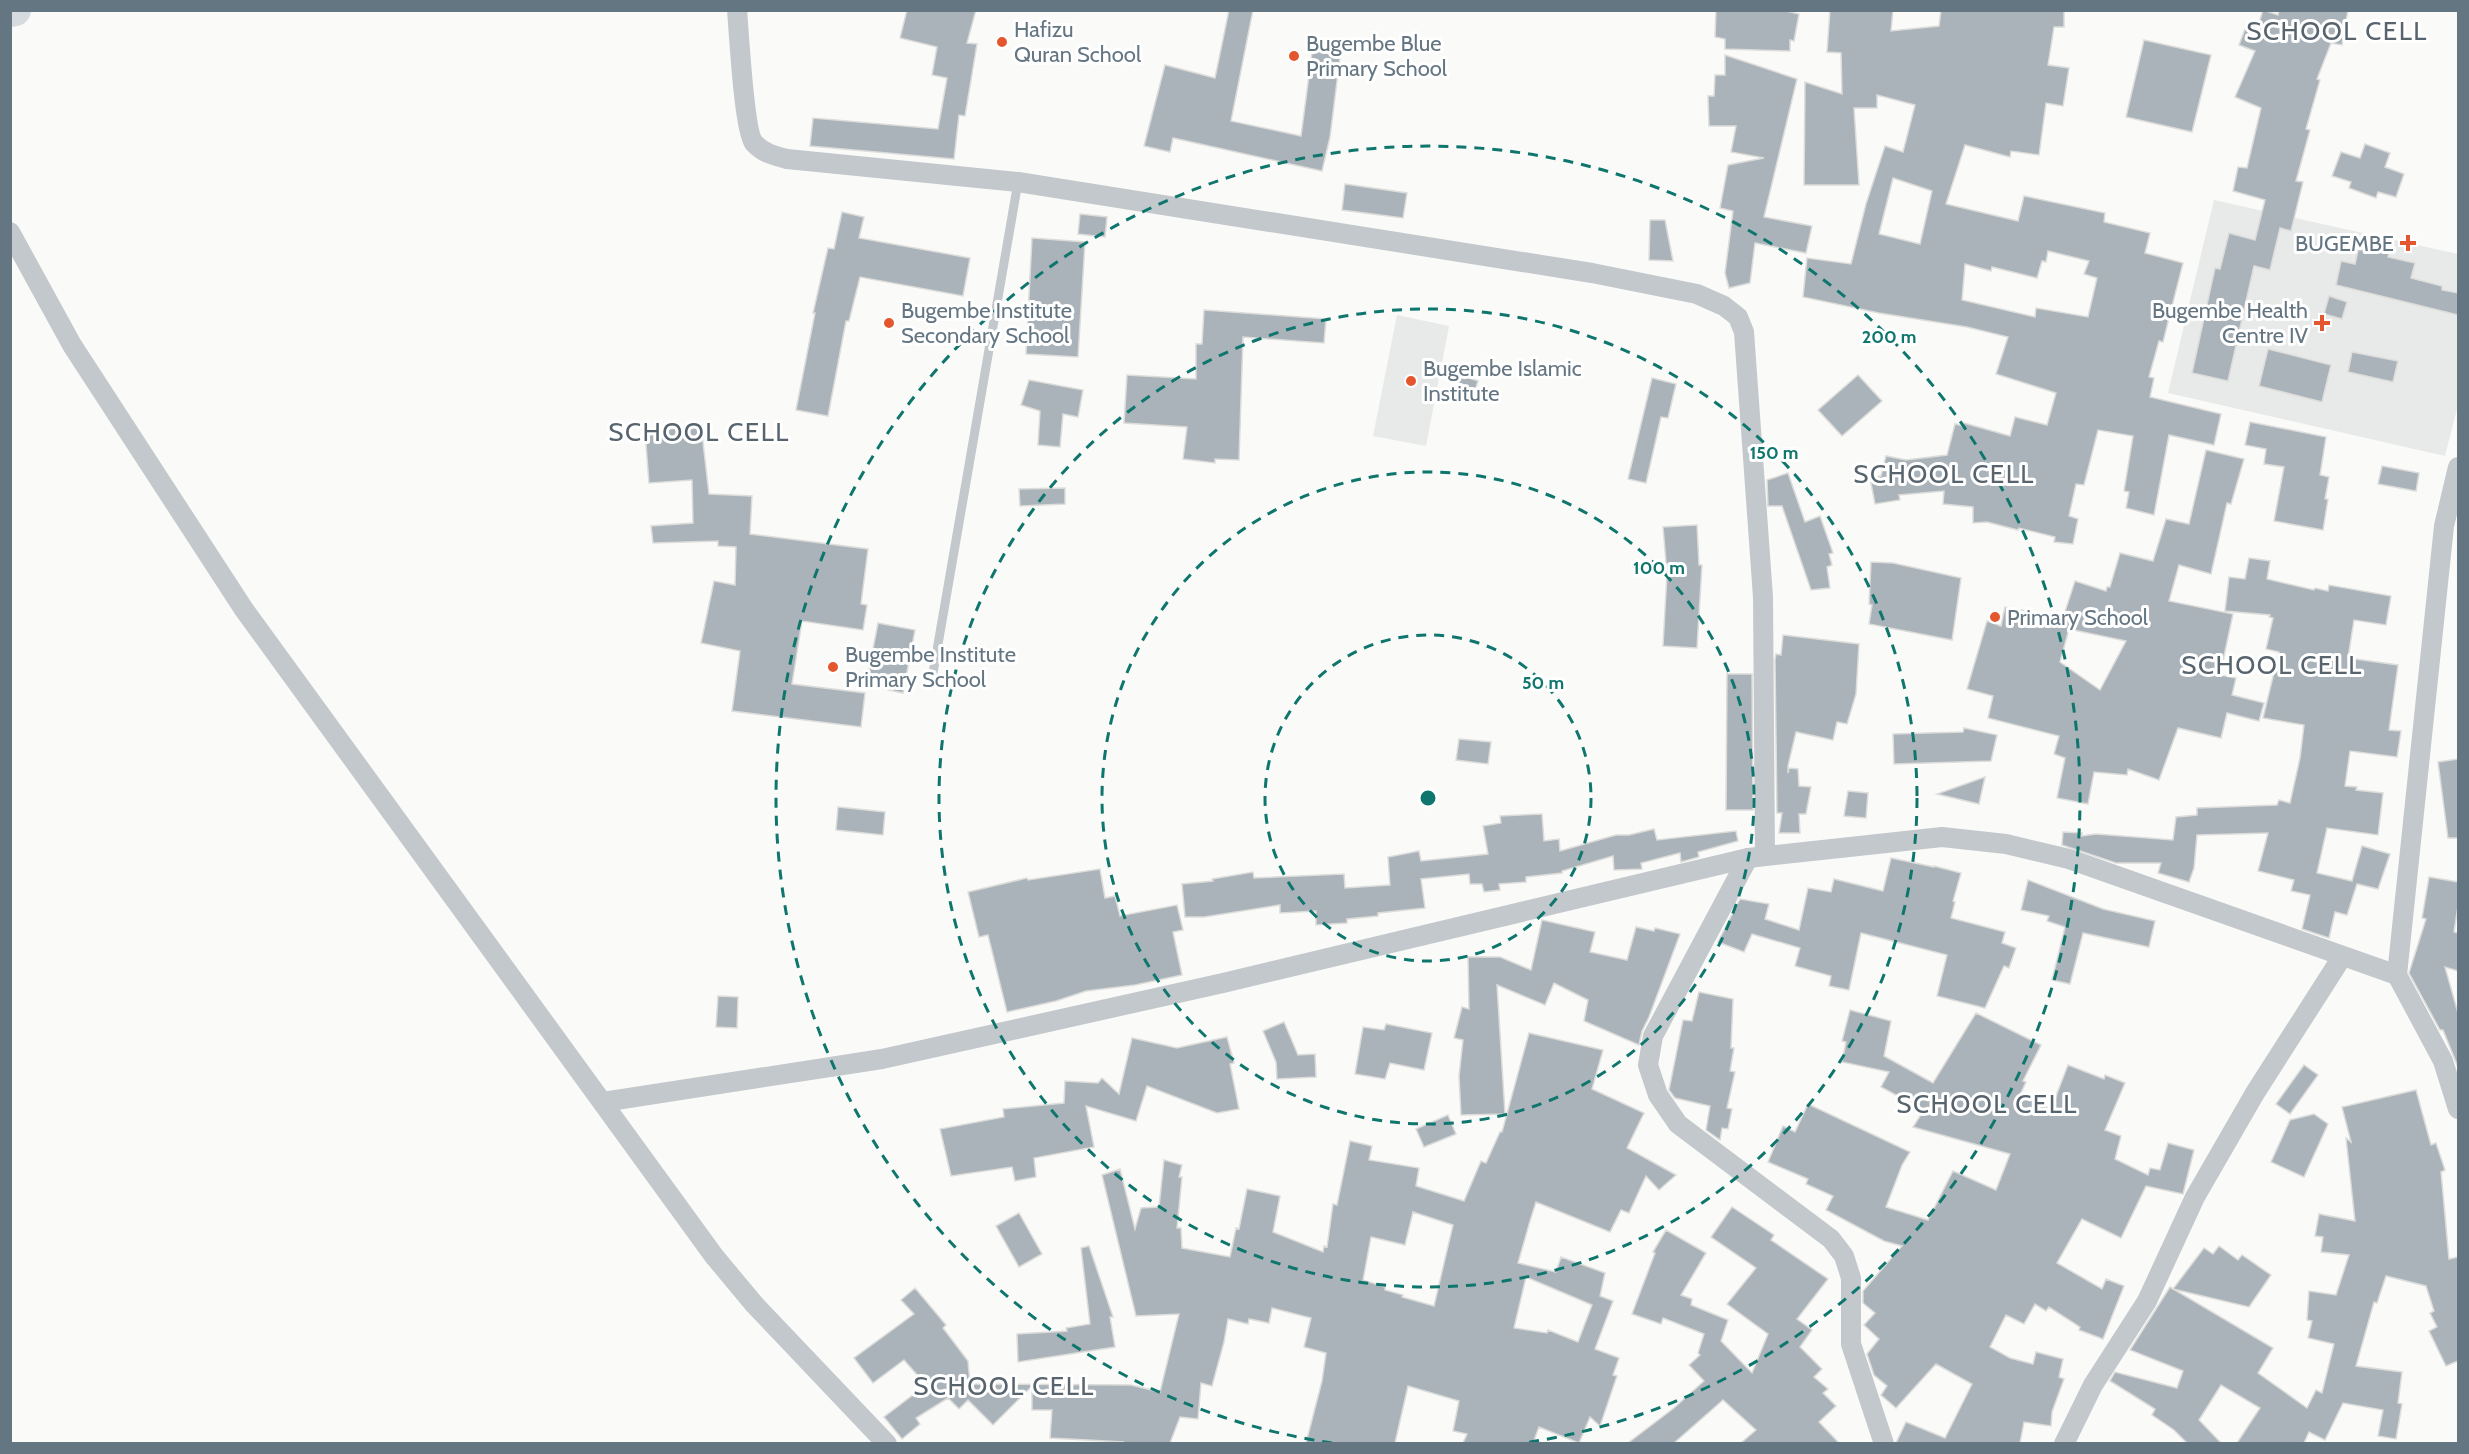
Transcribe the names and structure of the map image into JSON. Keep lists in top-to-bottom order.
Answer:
{
  "districts": [
    "SCHOOL CELL",
    "SCHOOL CELL",
    "SCHOOL CELL",
    "SCHOOL CELL",
    "SCHOOL CELL",
    "SCHOOL CELL"
  ],
  "places": {
    "other": [
      "Hafizu Quran School",
      "Bugembe Blue Primary School",
      "Bugembe Institute Secondary School",
      "Bugembe Islamic Institute",
      "Primary School",
      "Bugembe Institute Primary School"
    ],
    "health": ["BUGEMBE", "Bugembe Health Centre IV"]
  },
  "rings": [
    "200 m",
    "150 m",
    "100 m",
    "50 m"
  ]
}
